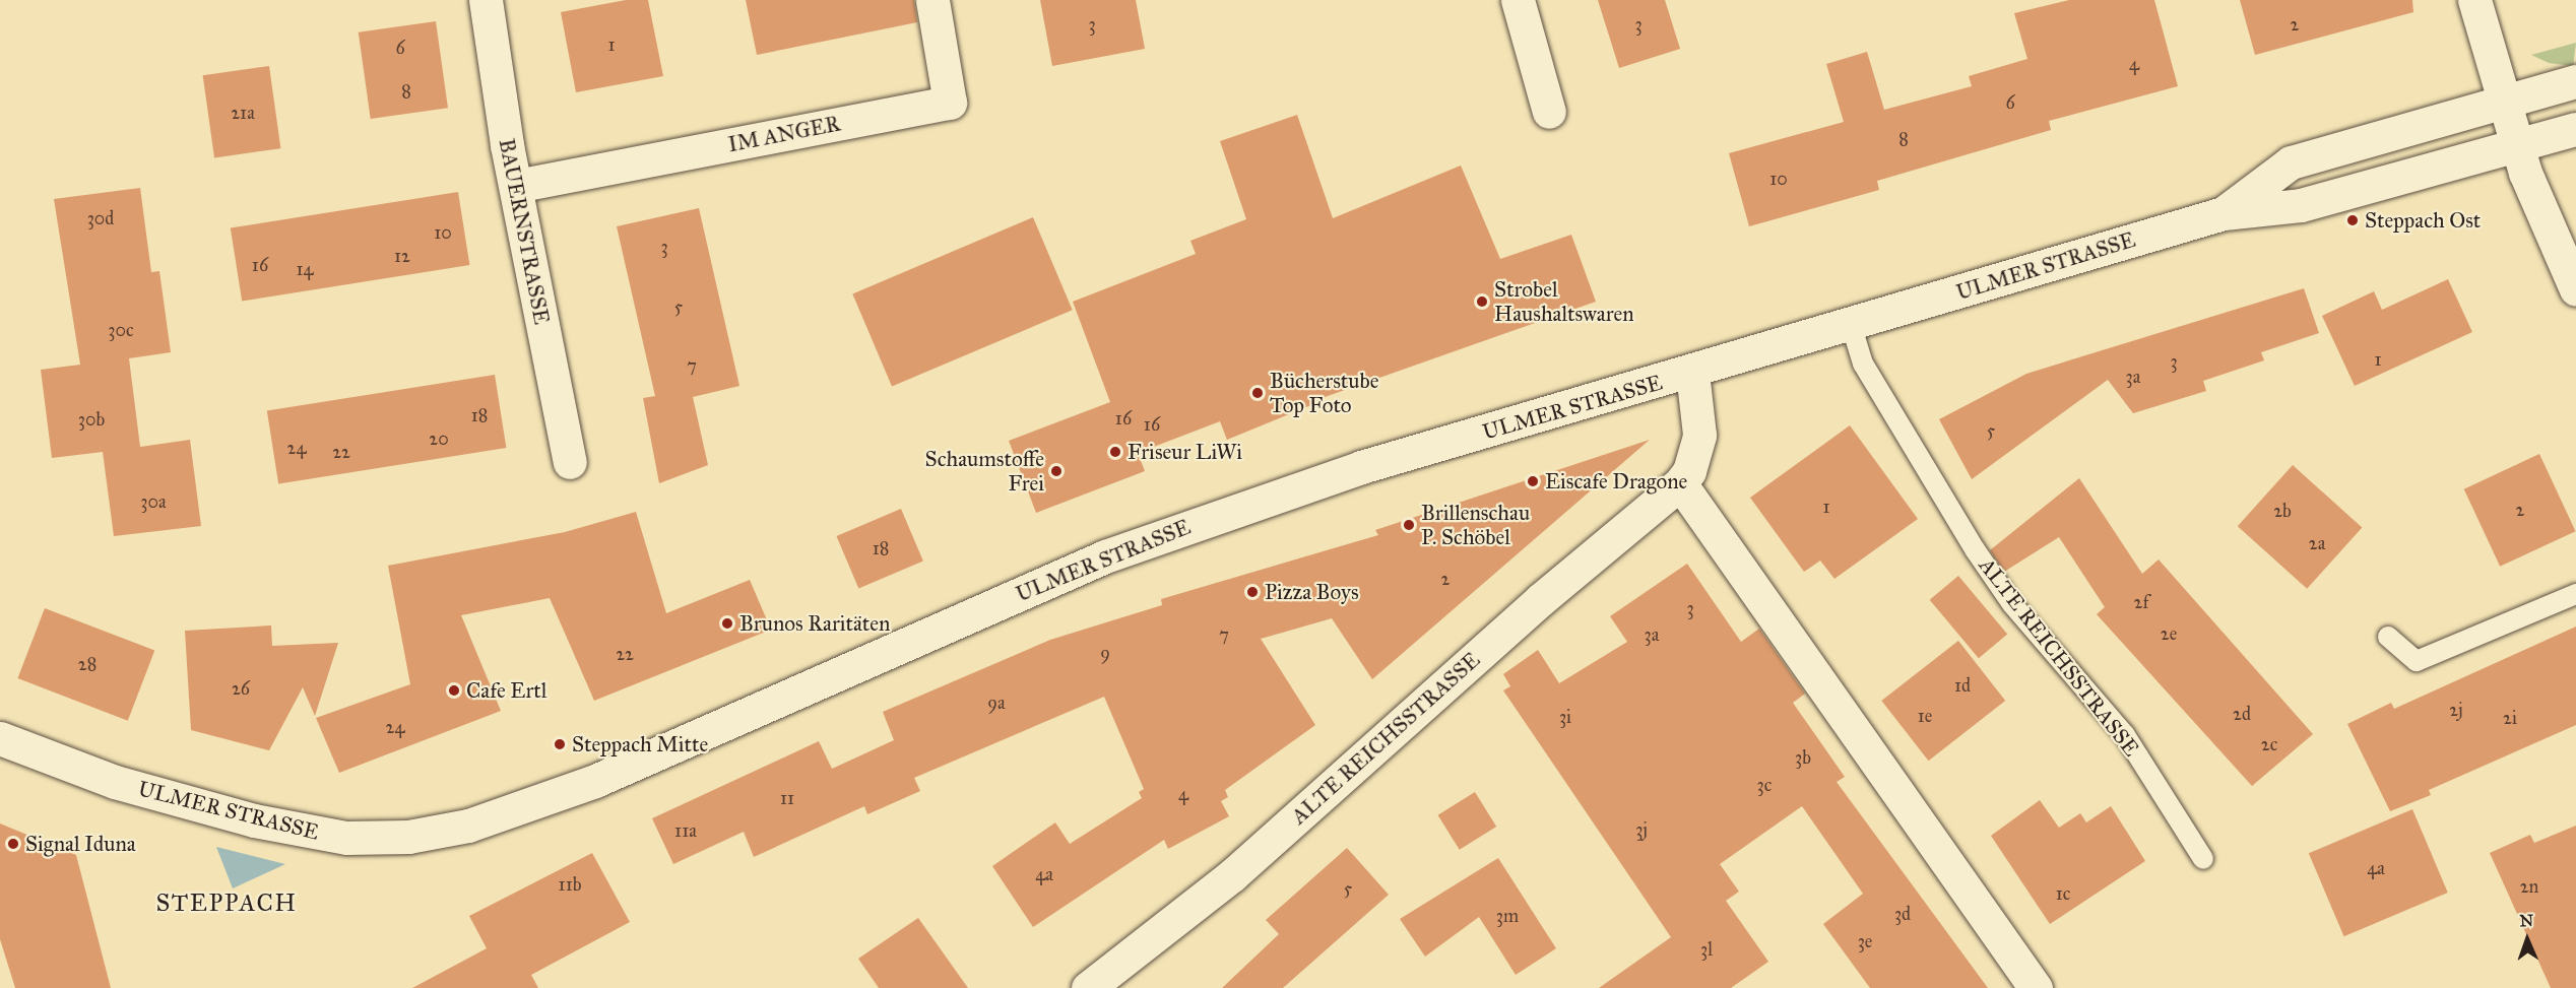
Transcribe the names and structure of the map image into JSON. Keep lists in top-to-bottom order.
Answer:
{
  "streets": {
    "street": [
      "IM ANGER",
      "BAUERNSTRASSE",
      "ULMER STRASSE",
      "ALTE REICHSSTRASSE"
    ]
  },
  "crossings": [
    ["IM ANGER", "BAUERNSTRASSE"],
    ["ULMER STRASSE", "ALTE REICHSSTRASSE"]
  ],
  "districts": ["STEPPACH"],
  "places": [
    "Steppach Ost",
    "Strobel Haushaltswaren",
    "Bücherstube Top Foto",
    "Friseur LiWi",
    "Schaumstoffe Frei",
    "Eiscafe Dragone",
    "Brillenschau P. Schöbel",
    "Pizza Boys",
    "Brunos Raritäten",
    "Cafe Ertl",
    "Steppach Mitte",
    "Signal Iduna"
  ],
  "house_numbers": [
    "3",
    "3",
    "2",
    "1",
    "6",
    "4",
    "8",
    "6",
    "21a",
    "8",
    "10",
    "30d",
    "10",
    "3",
    "12",
    "16",
    "14",
    "5",
    "30c",
    "1",
    "3",
    "7",
    "3a",
    "18",
    "16",
    "30b",
    "16",
    "5",
    "20",
    "24",
    "22",
    "30a",
    "1",
    "2",
    "2b",
    "2a",
    "18",
    "2",
    "2f",
    "3",
    "2e",
    "7",
    "3a",
    "9",
    "22",
    "28",
    "1d",
    "26",
    "9a",
    "2j",
    "2d",
    "1e",
    "3i",
    "2i",
    "24",
    "2c",
    "3b",
    "3c",
    "4",
    "11",
    "3j",
    "11a",
    "4a",
    "4a",
    "11b",
    "2n",
    "5",
    "1c",
    "3d",
    "3m",
    "3e",
    "3l"
  ],
  "north": "top"
}
